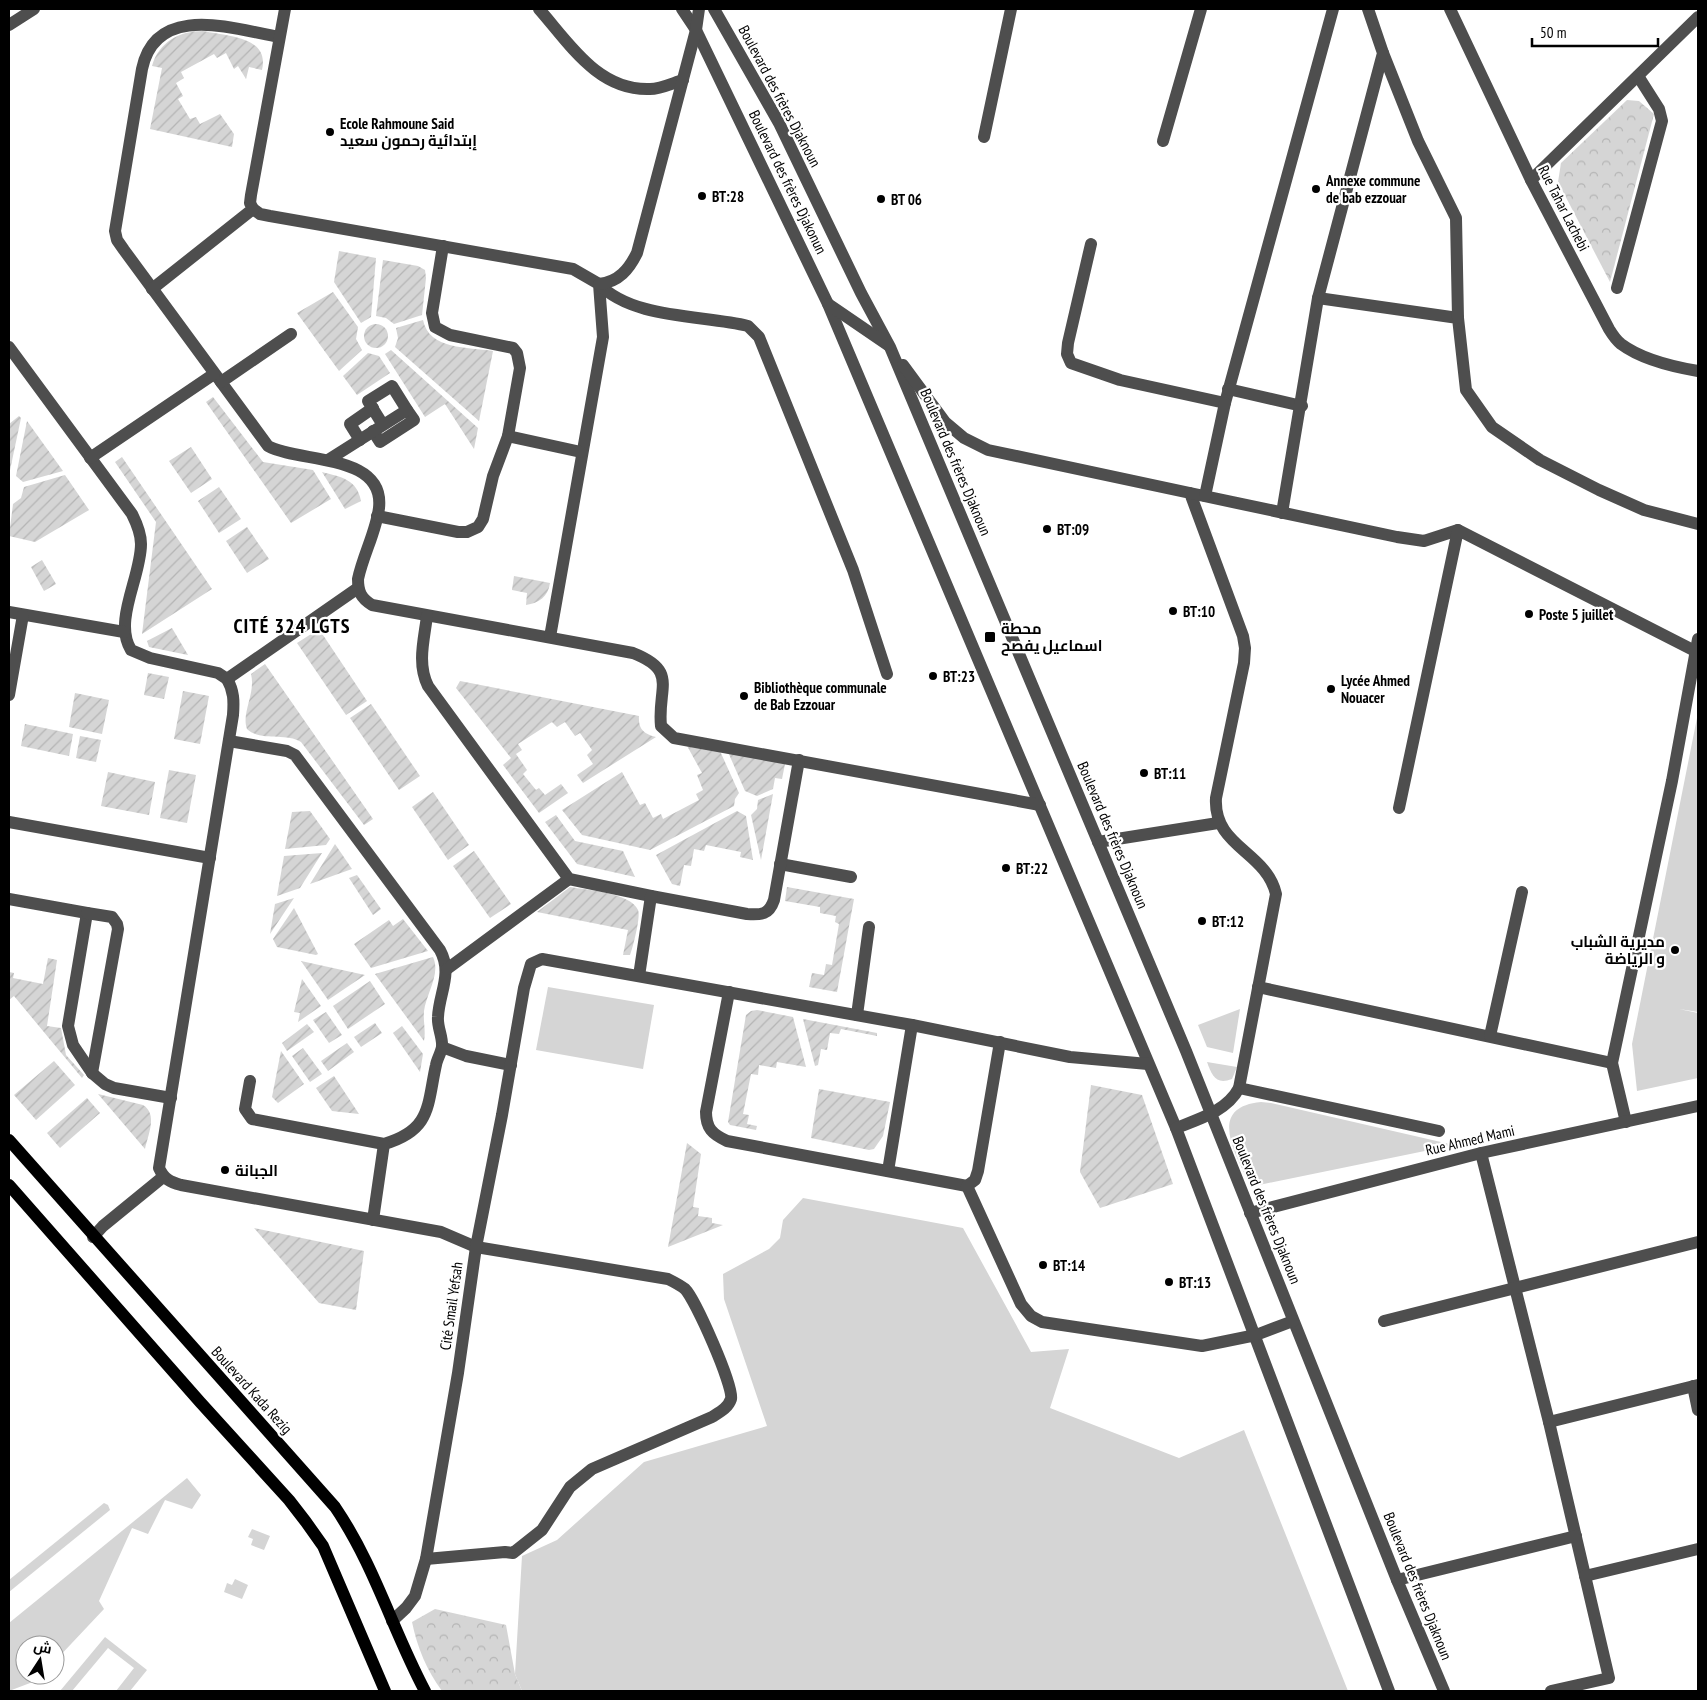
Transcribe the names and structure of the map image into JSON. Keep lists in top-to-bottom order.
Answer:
{
  "streets": {
    "main road": ["Boulevard Kada Rezig"],
    "street": [
      "Boulevard des frères Djaknoun",
      "Boulevard des frères Djakonun",
      "Rue Tahar Lachebi",
      "Rue Ahmed Mami",
      "Cité Smail Yefsah"
    ]
  },
  "crossings": [
    ["Boulevard des frères Djaknoun", "Boulevard des frères Djakonun"],
    ["Boulevard des frères Djaknoun", "Rue Ahmed Mami"],
    ["Cité Smail Yefsah", "Boulevard Kada Rezig"]
  ],
  "districts": ["CITÉ 324 LGTS"],
  "places": {
    "other": [
      "Ecole Rahmoune Said إبتدائية رحمون سعيد",
      "Annexe commune de bab ezzouar",
      "BT:28",
      "BT 06",
      "BT:09",
      "BT:10",
      "Poste 5 juillet",
      "BT:23",
      "Lycée Ahmed Nouacer",
      "Bibliothèque communale de Bab Ezzouar",
      "BT:11",
      "BT:22",
      "BT:12",
      "مديرية الشباب و الرياضة",
      "الجبانة",
      "BT:14",
      "BT:13"
    ],
    "transit": ["محطة اسماعيل يفصح"]
  },
  "scale_bar": "50 m",
  "north": "top"
}
